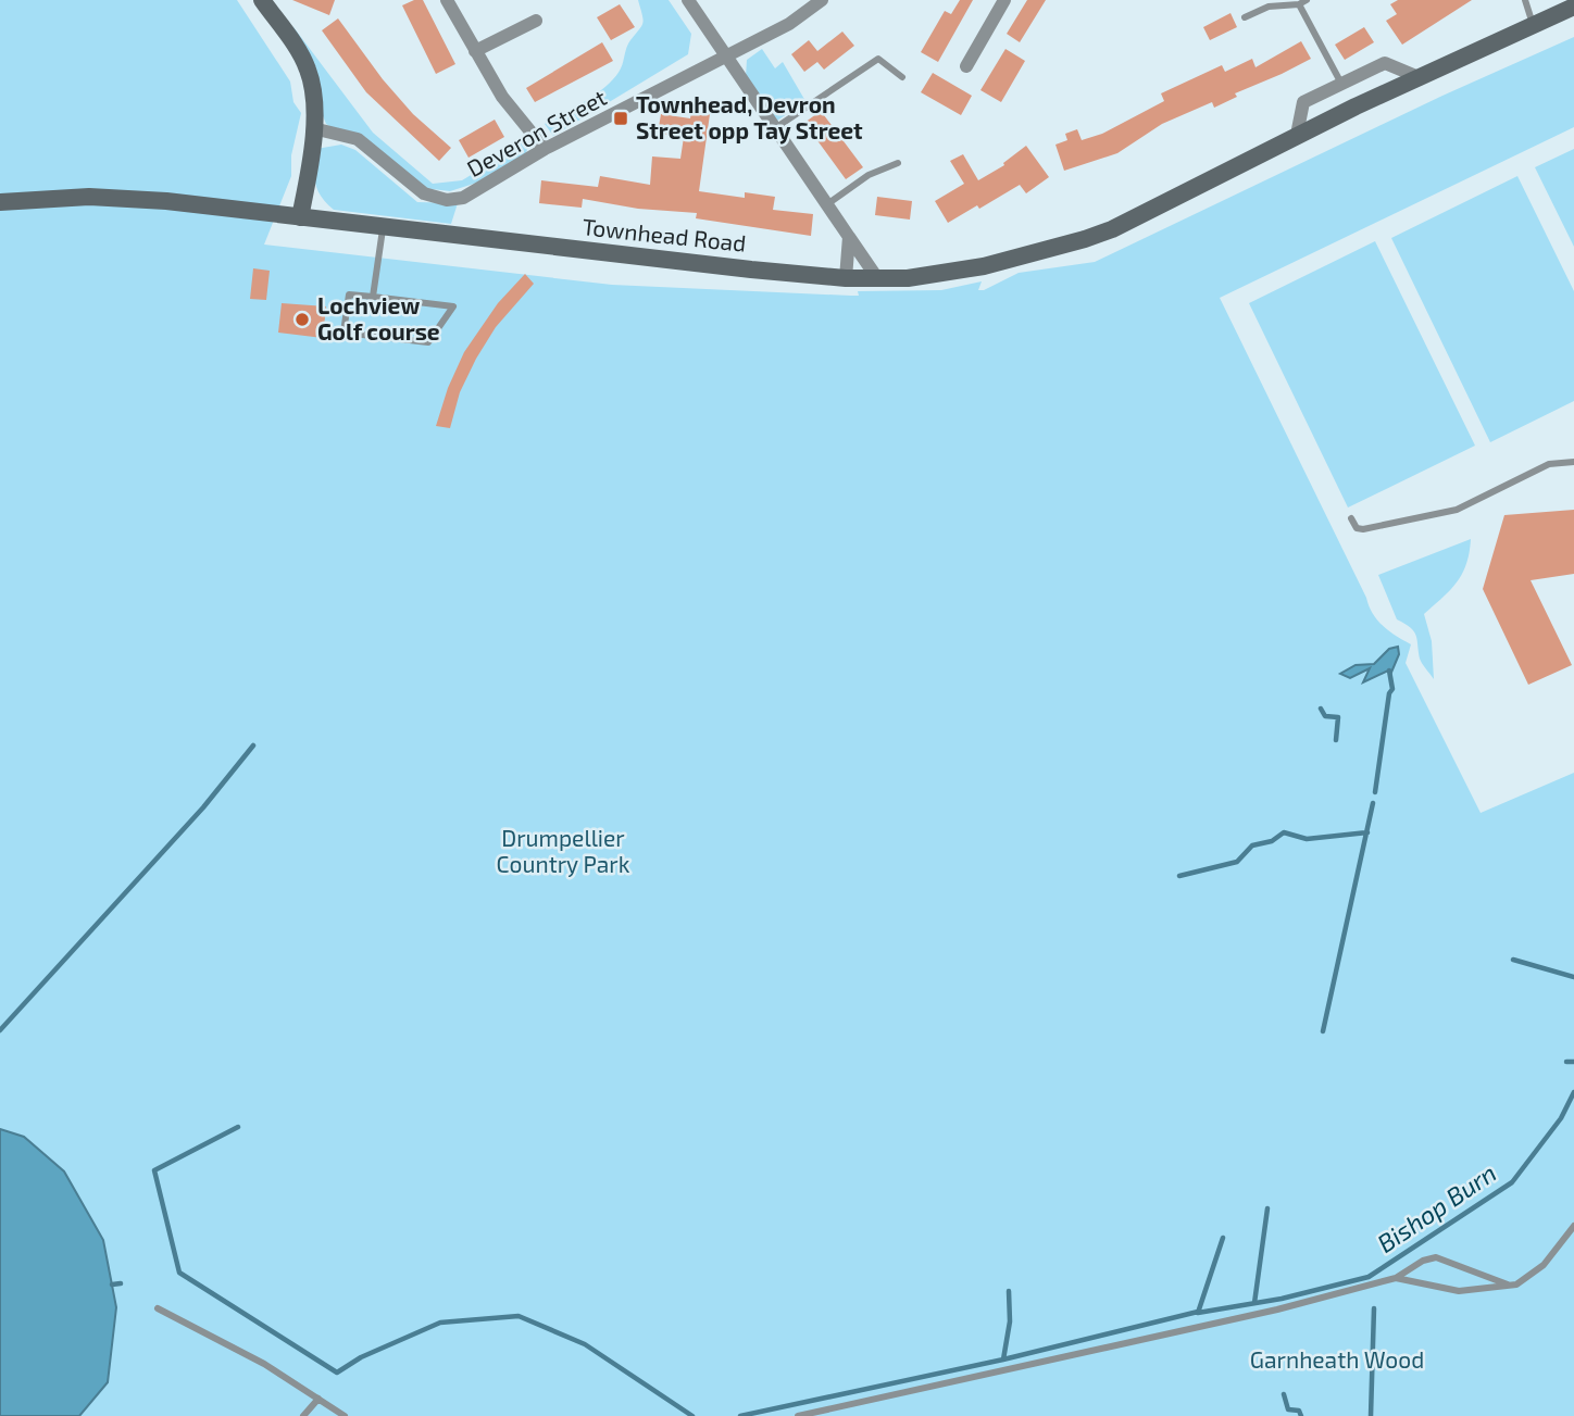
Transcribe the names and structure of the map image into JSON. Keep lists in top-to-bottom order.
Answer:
{
  "streets": {
    "street": ["Deveron Street", "Townhead Road"]
  },
  "water": ["Bishop Burn"],
  "parks": ["Drumpellier Country Park", "Garnheath Wood"],
  "places": {
    "transit": ["Townhead, Devron Street opp Tay Street"],
    "other": ["Lochview Golf course"]
  }
}
